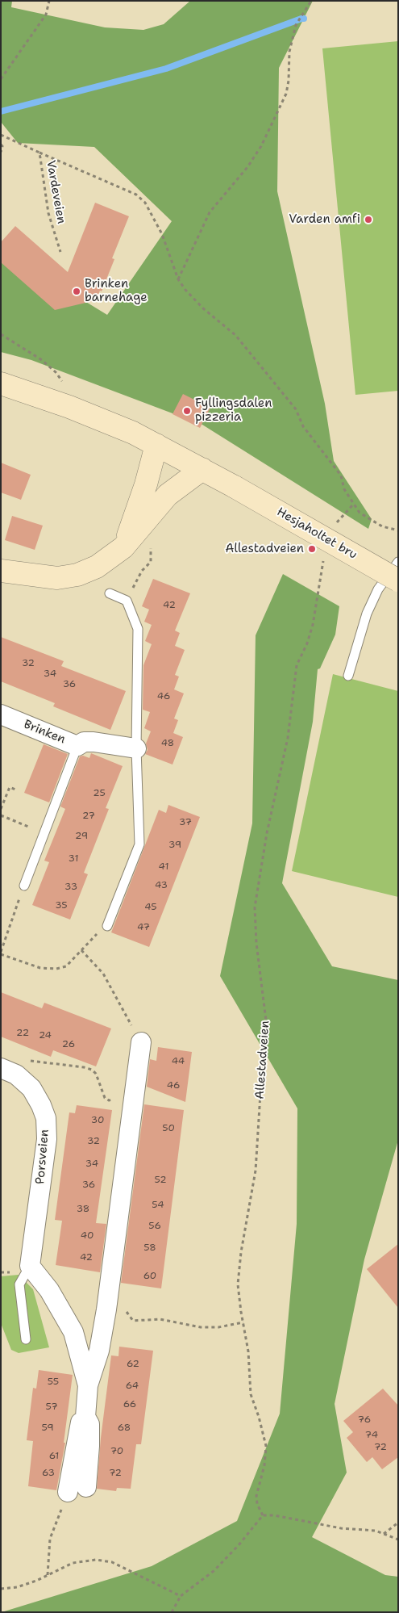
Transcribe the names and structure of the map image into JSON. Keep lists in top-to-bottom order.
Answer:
{
  "streets": {
    "main road": ["Hesjaholtet bru"],
    "street": ["Brinken", "Porsveien"],
    "path": ["Vardeveien", "Allestadveien"]
  },
  "places": [
    "Varden amfi",
    "Brinken barnehage",
    "Fyllingsdalen pizzeria",
    "Allestadveien"
  ],
  "house_numbers": [
    "42",
    "32",
    "34",
    "36",
    "46",
    "48",
    "25",
    "27",
    "37",
    "29",
    "39",
    "31",
    "41",
    "43",
    "33",
    "35",
    "45",
    "47",
    "22",
    "24",
    "26",
    "44",
    "46",
    "30",
    "50",
    "32",
    "34",
    "52",
    "36",
    "54",
    "38",
    "56",
    "40",
    "58",
    "42",
    "60",
    "62",
    "55",
    "64",
    "66",
    "57",
    "76",
    "59",
    "68",
    "74",
    "72",
    "70",
    "61",
    "63",
    "72"
  ]
}
